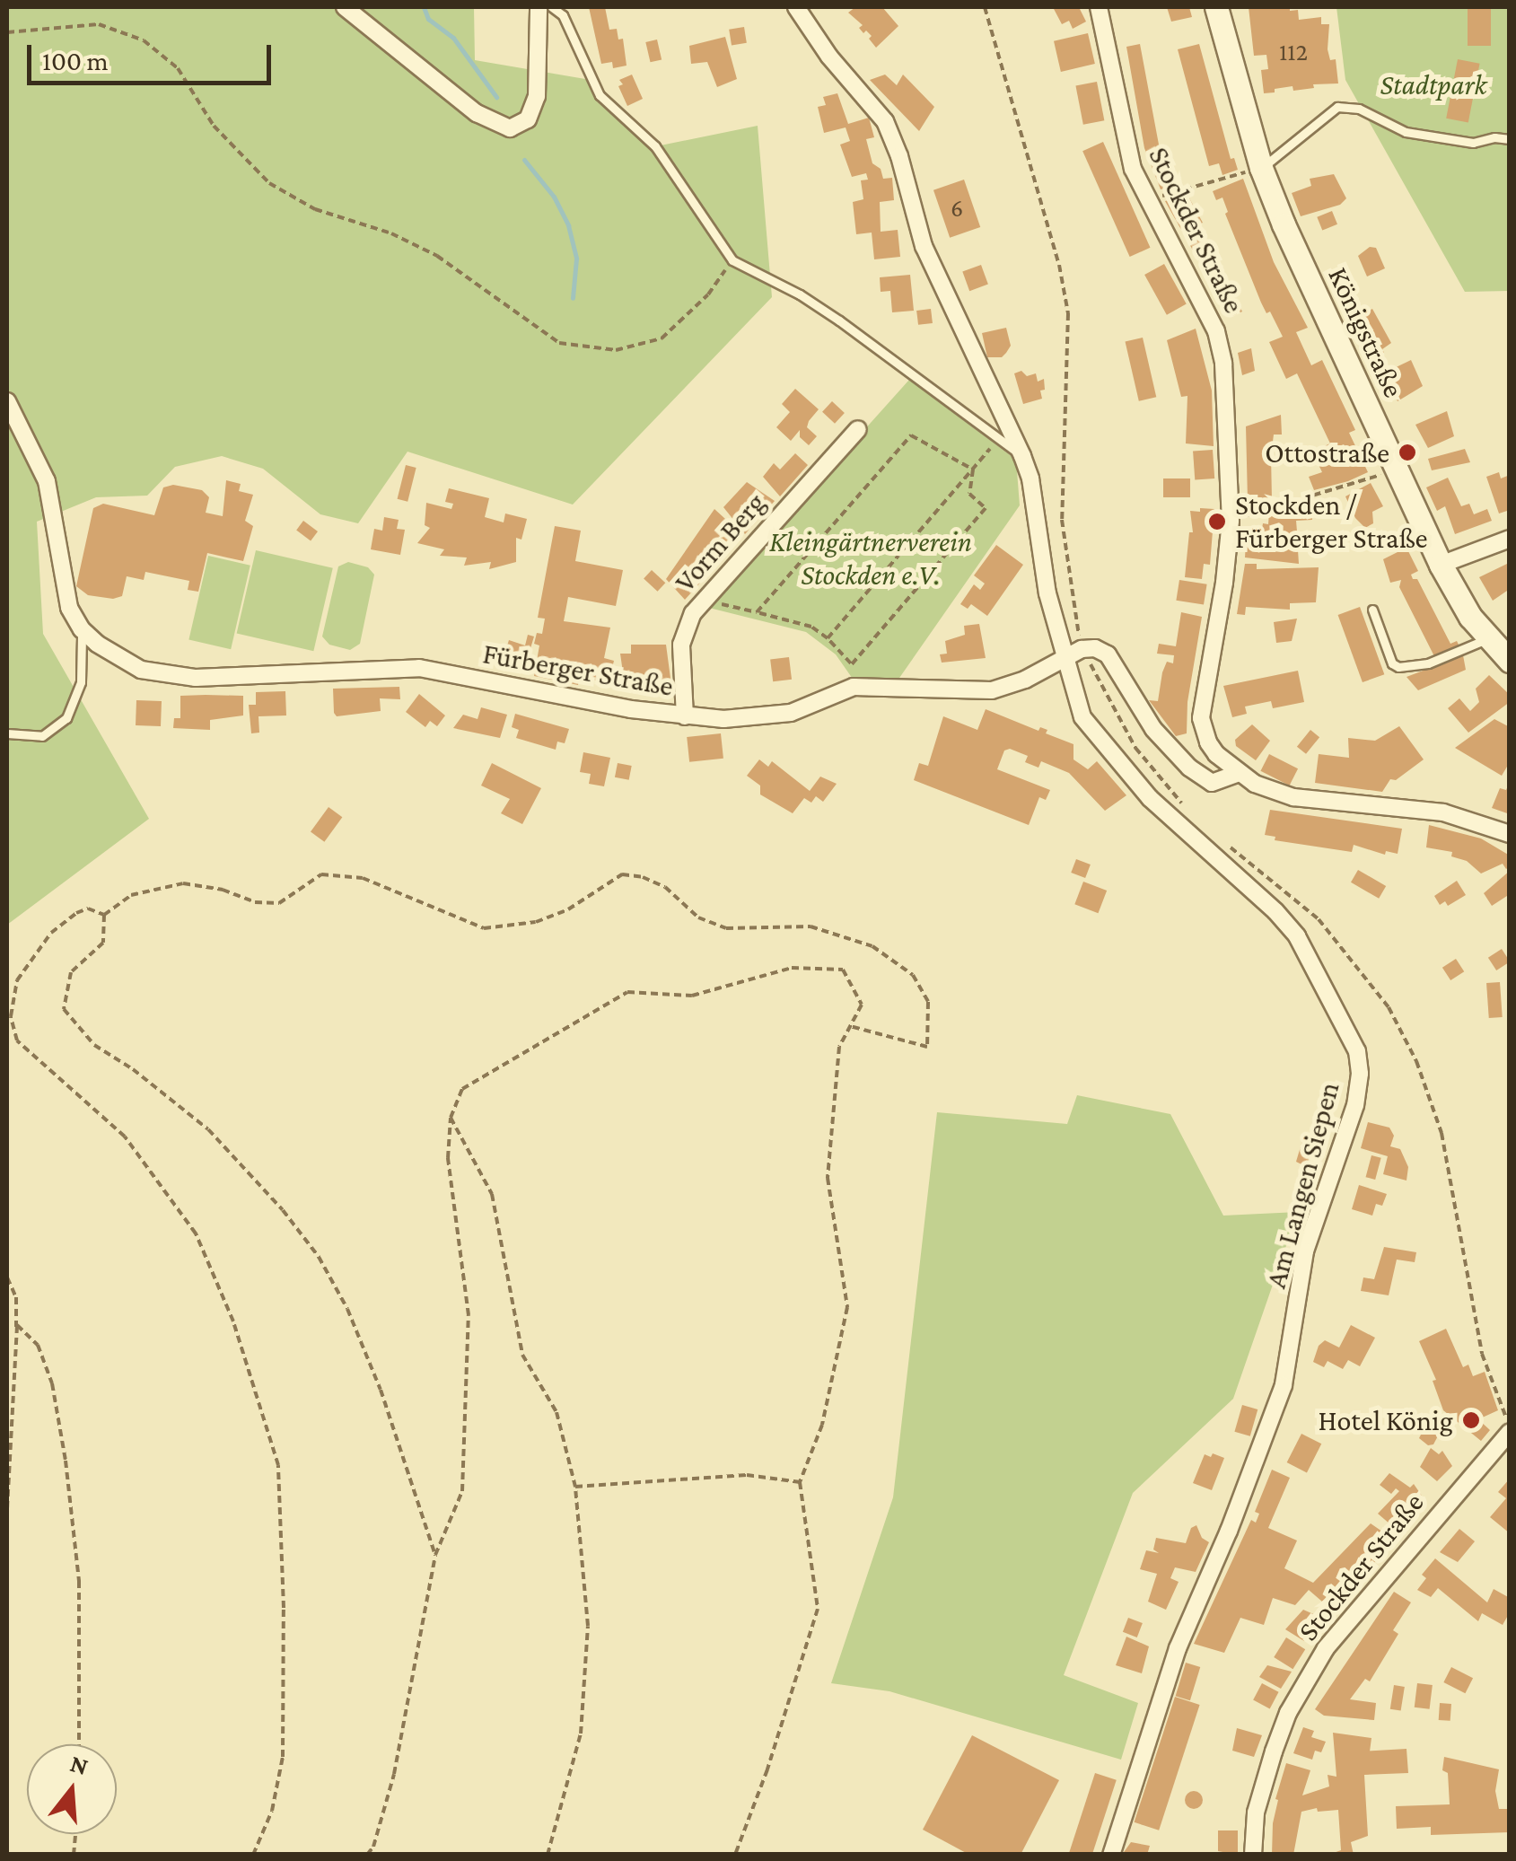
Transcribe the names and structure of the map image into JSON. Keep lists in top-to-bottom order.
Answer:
{
  "streets": {
    "main road": ["Königstraße"],
    "street": [
      "Stockder Straße",
      "Vorm Berg",
      "Fürberger Straße",
      "Am Langen Siepen"
    ]
  },
  "crossings": [
    ["Stockder Straße", "Fürberger Straße"],
    ["Vorm Berg", "Fürberger Straße"],
    ["Fürberger Straße", "Am Langen Siepen"]
  ],
  "parks": ["Stadtpark", "Kleingärtnerverein Stockden e.V."],
  "places": ["Ottostraße", "Stockden / Fürberger Straße", "Hotel König"],
  "house_numbers": ["112", "6"],
  "scale_bar": "100 m",
  "north": "top"
}
